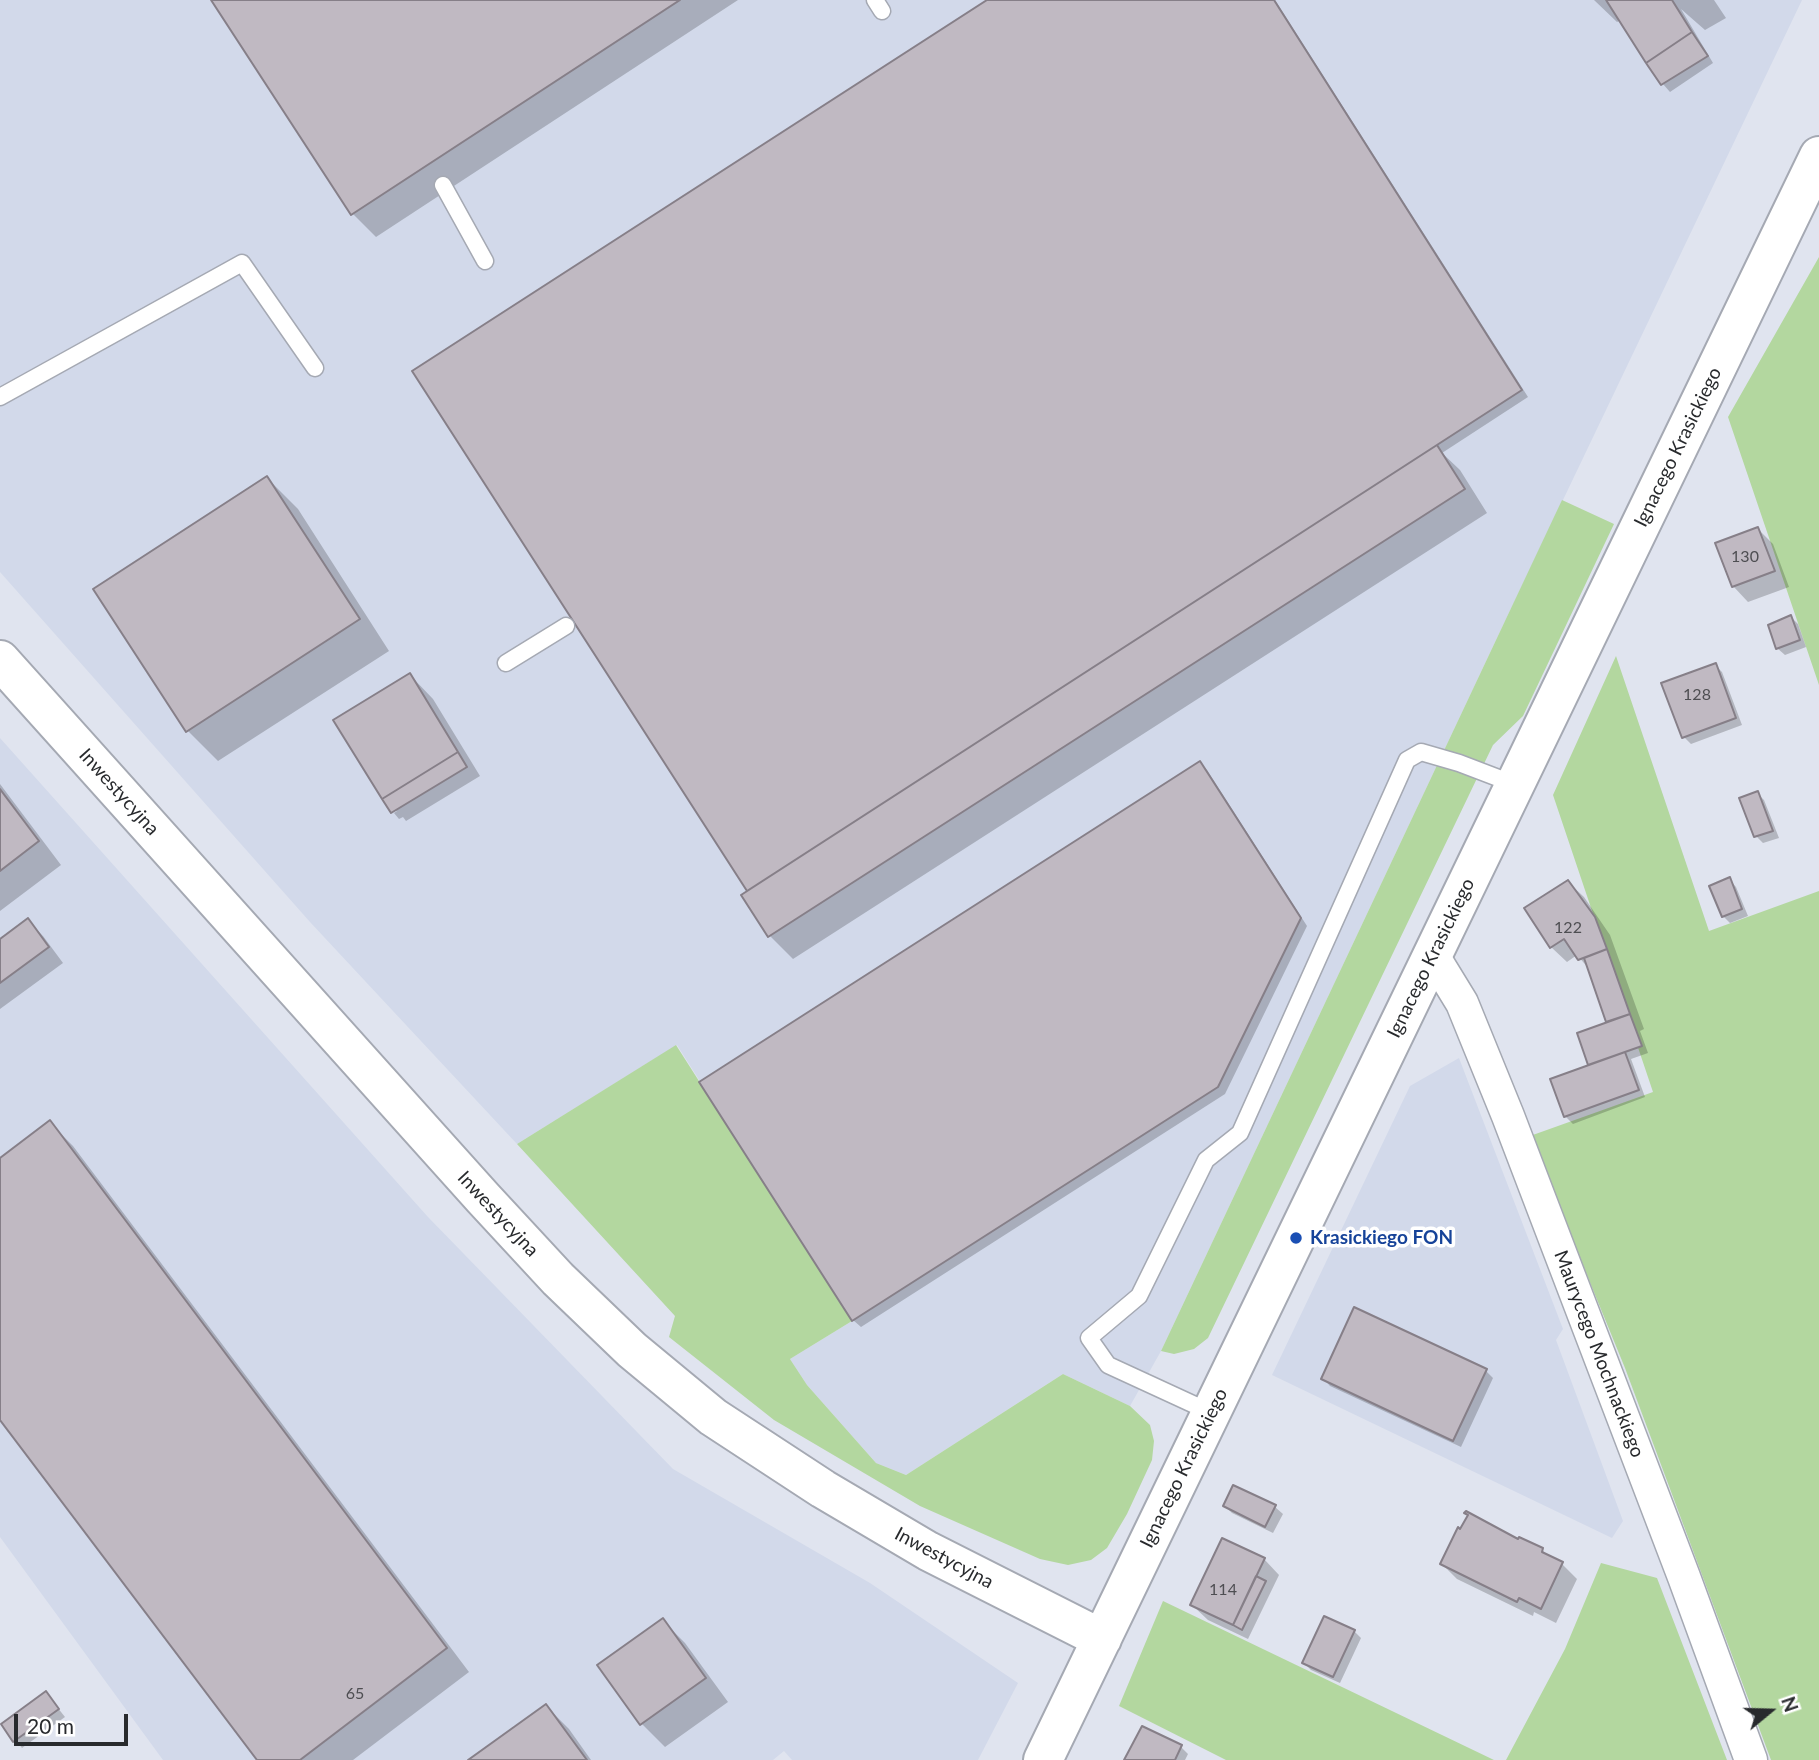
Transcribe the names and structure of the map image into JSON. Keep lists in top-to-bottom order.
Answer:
{
  "streets": {
    "street": ["Ignacego Krasickiego", "Inwestycyjna", "Maurycego Mochnackiego"]
  },
  "crossings": [
    ["Ignacego Krasickiego", "Inwestycyjna"],
    ["Ignacego Krasickiego", "Maurycego Mochnackiego"]
  ],
  "places": ["Krasickiego FON"],
  "house_numbers": [
    "130",
    "128",
    "122",
    "114",
    "65"
  ],
  "scale_bar": "20 m",
  "north": "right"
}
